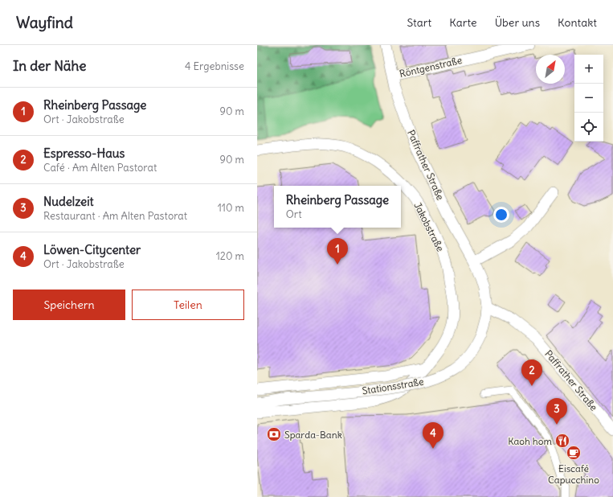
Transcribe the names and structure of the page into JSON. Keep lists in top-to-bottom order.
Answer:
{
  "streets": {
    "street": [
      "Röntgenstraße",
      "Paffrather Straße",
      "Jakobstraße",
      "Stationsstraße"
    ]
  },
  "crossings": [
    ["Röntgenstraße", "Paffrather Straße"],
    ["Paffrather Straße", "Stationsstraße"]
  ],
  "places": {
    "bank": ["Sparda-Bank"],
    "restaurant": ["Kaoh hom"],
    "cafe": ["Eiscafé Capucchino"]
  },
  "north": "top right",
  "page": {
    "header": "Wayfind",
    "nav": [
      "Start",
      "Karte",
      "Über uns",
      "Kontakt"
    ],
    "heading": ["In der Nähe", "4 Ergebnisse"],
    "map_buttons": ["+", "−"],
    "list": [
      {
        "mark": "1",
        "name": "Rheinberg Passage",
        "note": "Ort · Jakobstraße",
        "value": "90 m"
      },
      {
        "mark": "2",
        "name": "Espresso-Haus",
        "note": "Café · Am Alten Pastorat",
        "value": "90 m"
      },
      {
        "mark": "3",
        "name": "Nudelzeit",
        "note": "Restaurant · Am Alten Pastorat",
        "value": "110 m"
      },
      {
        "mark": "4",
        "name": "Löwen-Citycenter",
        "note": "Ort · Jakobstraße",
        "value": "120 m"
      }
    ],
    "popup": ["Rheinberg Passage", "Ort"],
    "pins": [
      "1",
      "2",
      "3",
      "4"
    ],
    "buttons": ["Speichern", "Teilen"]
  }
}
